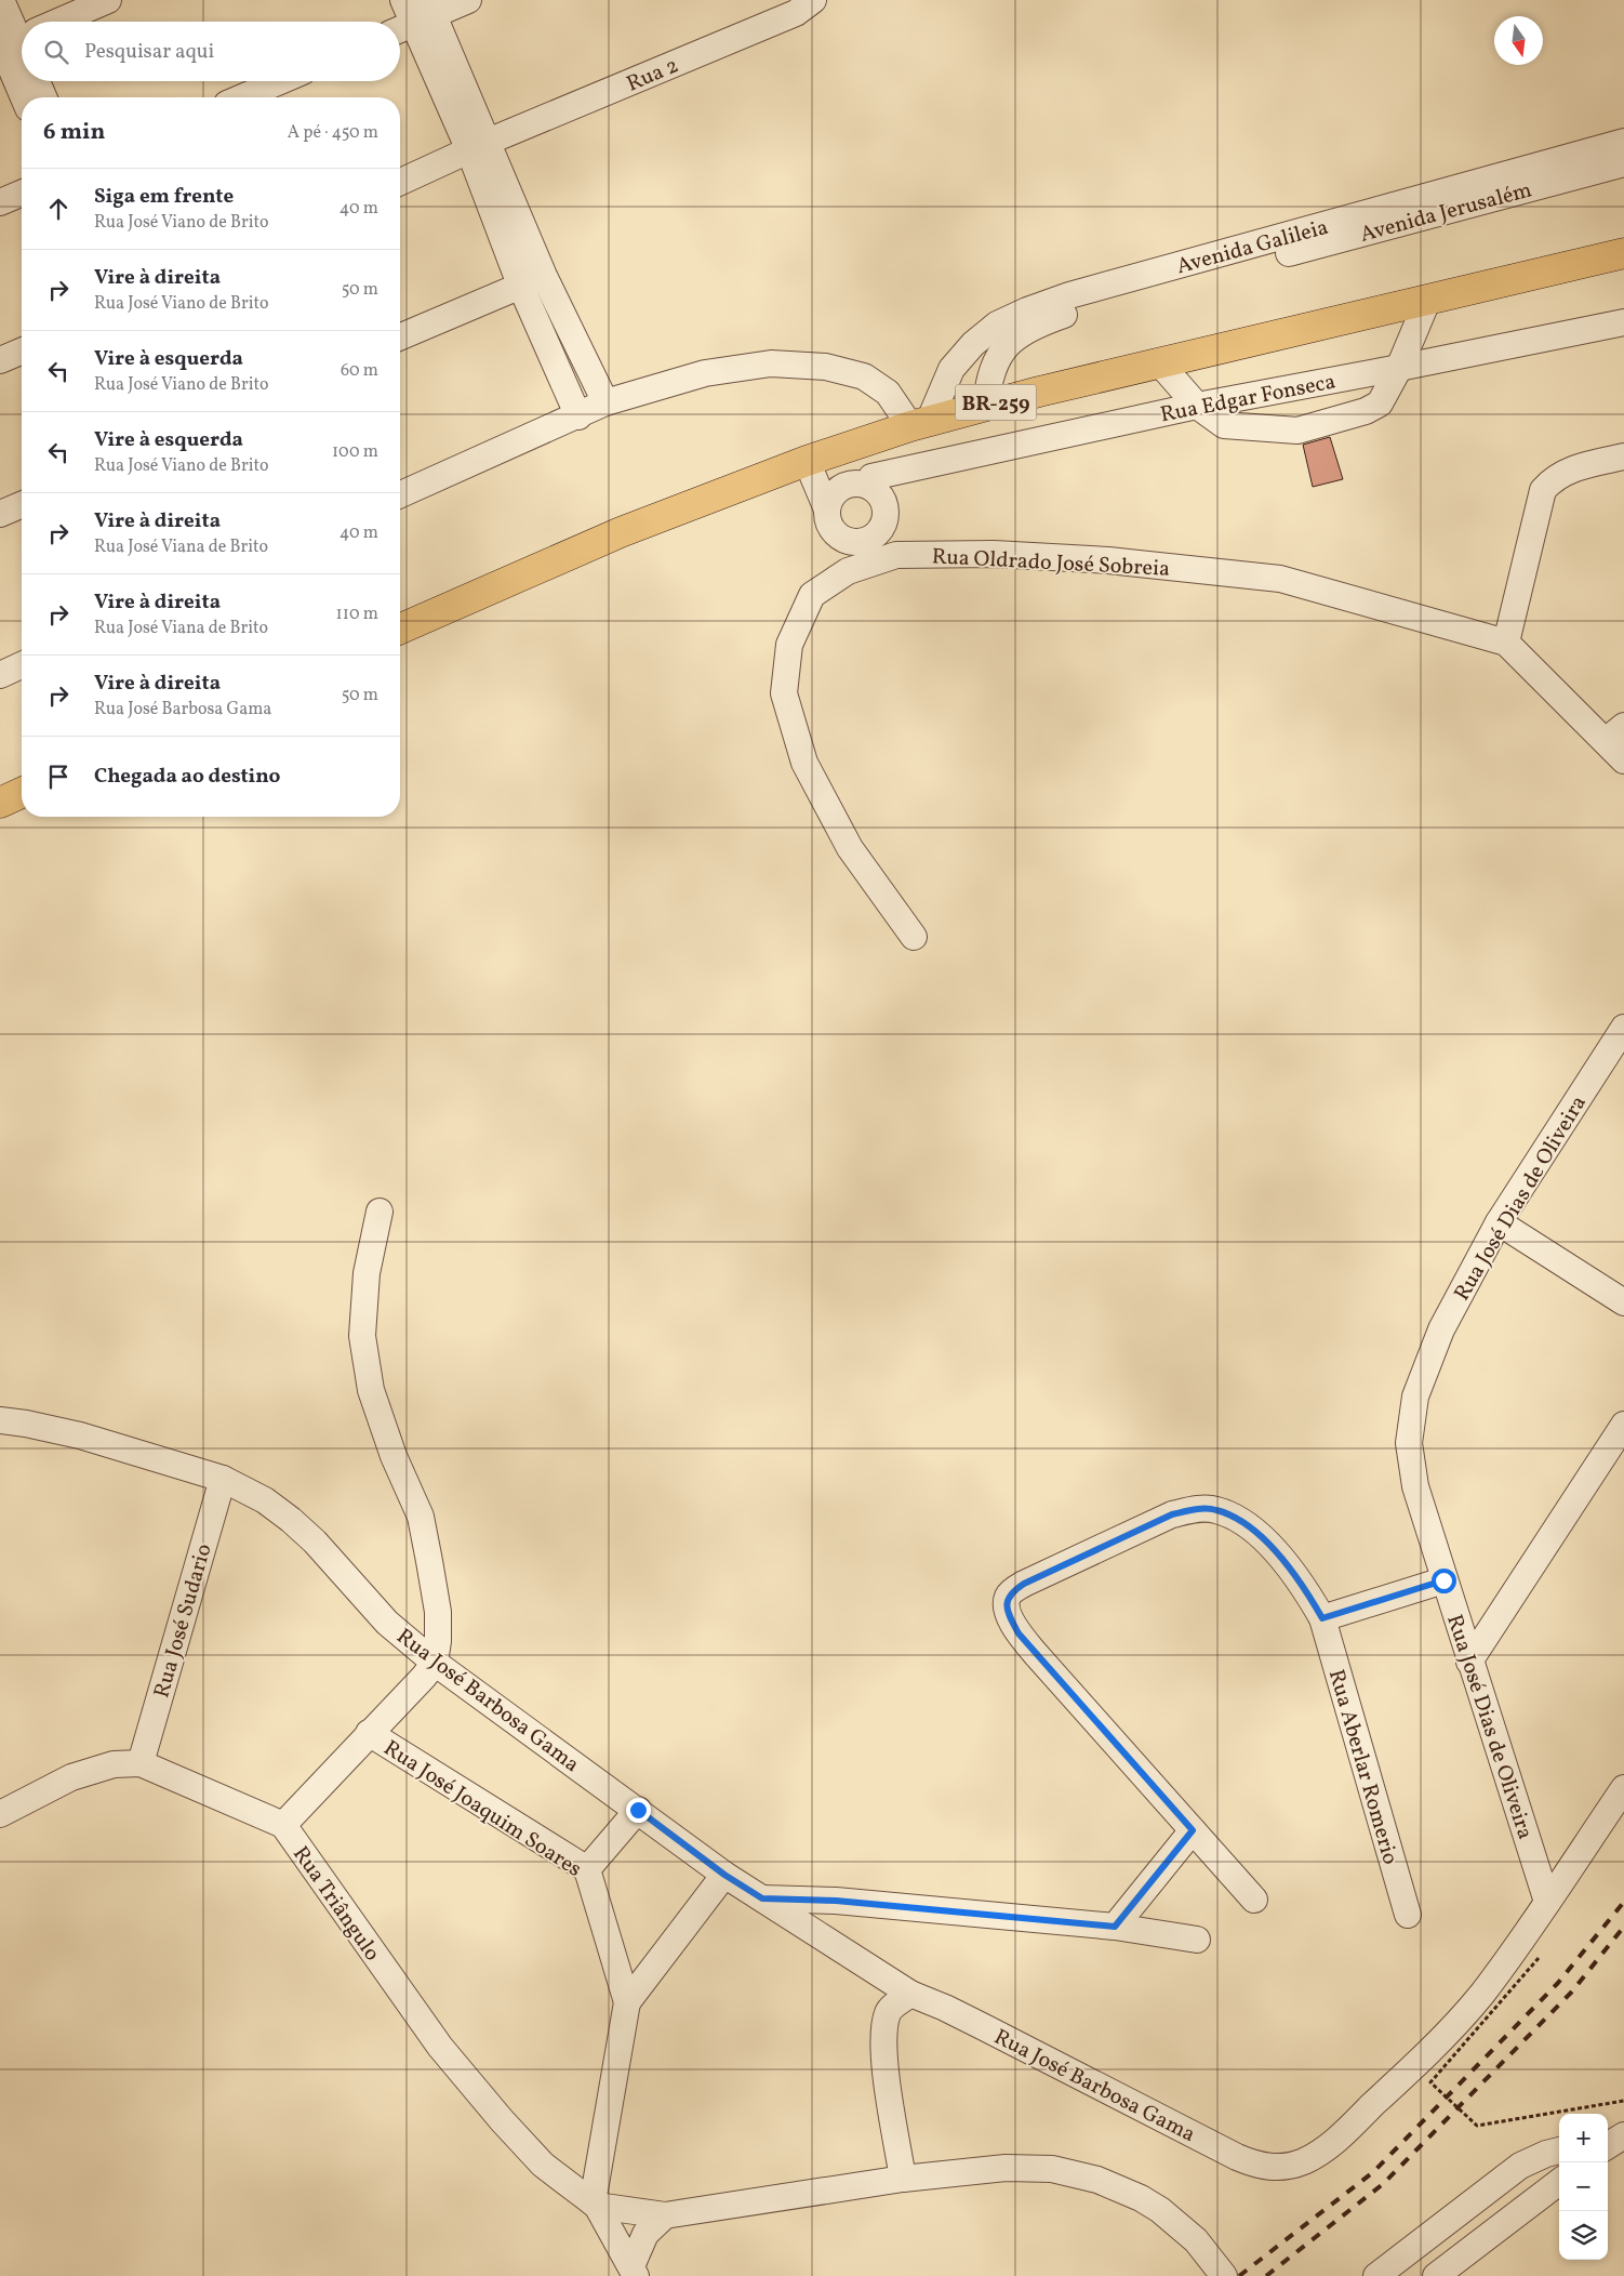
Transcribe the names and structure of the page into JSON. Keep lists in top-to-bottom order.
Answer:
{
  "streets": {
    "highway": ["BR-259"],
    "street": [
      "Rua 2",
      "Avenida Jerusalém",
      "Avenida Galileia",
      "Rua Edgar Fonseca",
      "Rua Oldrado José Sobreia",
      "Rua José Dias de Oliveira",
      "Rua José Sudario",
      "Rua José Barbosa Gama",
      "Rua Aberlar Romerio",
      "Rua José Joaquim Soares",
      "Rua Triângulo"
    ]
  },
  "crossings": [
    ["Avenida Jerusalém", "BR-259"],
    ["Avenida Galileia", "BR-259"],
    ["Rua José Dias de Oliveira", "Rua José Barbosa Gama"],
    ["Rua José Sudario", "Rua José Barbosa Gama"],
    ["Rua José Sudario", "Rua Triângulo"],
    ["Rua José Joaquim Soares", "Rua Triângulo"]
  ],
  "north": "bottom",
  "page": {
    "search": "Pesquisar aqui",
    "heading": ["6 min", "A pé · 450 m"],
    "list": [
      ["Siga em frente", "Rua José Viano de Brito", "40 m"],
      ["Vire à direita", "Rua José Viano de Brito", "50 m"],
      ["Vire à esquerda", "Rua José Viano de Brito", "60 m"],
      ["Vire à esquerda", "Rua José Viano de Brito", "100 m"],
      ["Vire à direita", "Rua José Viana de Brito", "40 m"],
      ["Vire à direita", "Rua José Viana de Brito", "110 m"],
      ["Vire à direita", "Rua José Barbosa Gama", "50 m"],
      "Chegada ao destino"
    ],
    "map_buttons": ["+", "−"]
  }
}
